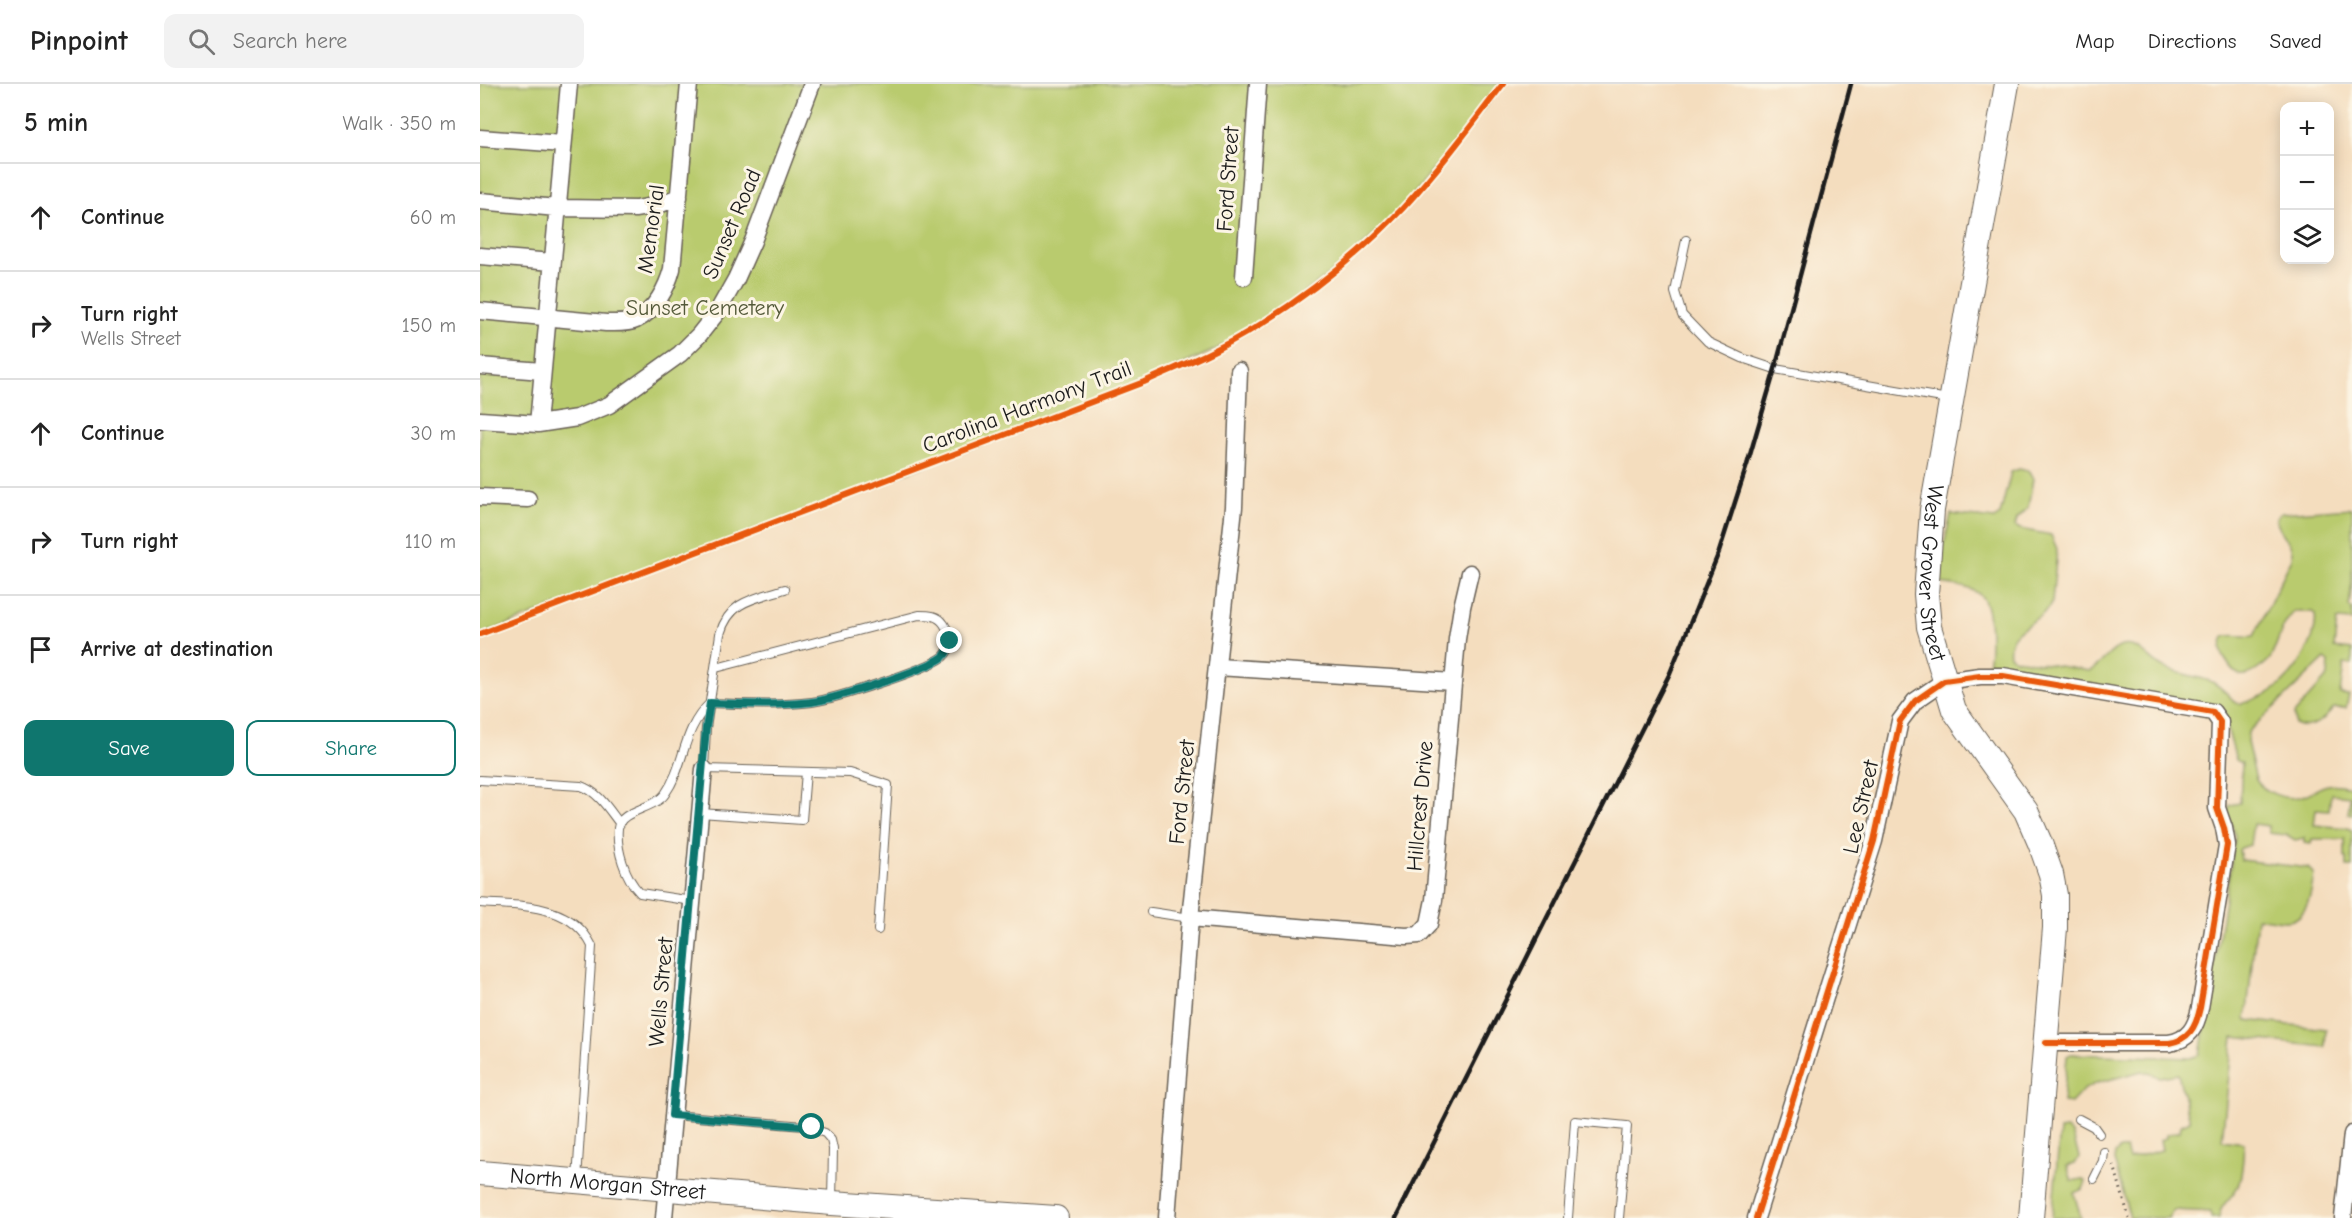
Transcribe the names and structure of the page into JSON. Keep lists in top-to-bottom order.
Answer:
{
  "streets": {
    "street": [
      "Ford Street",
      "Sunset Road",
      "Memorial",
      "West Grover Street",
      "Hillcrest Drive",
      "Lee Street",
      "Wells Street",
      "North Morgan Street"
    ],
    "cycle path": ["Carolina Harmony Trail"]
  },
  "crossings": [
    ["Ford Street", "Hillcrest Drive"],
    ["West Grover Street", "Lee Street"],
    ["Wells Street", "North Morgan Street"]
  ],
  "parks": ["Sunset Cemetery"],
  "page": {
    "header": "Pinpoint",
    "search": "Search here",
    "nav": ["Map", "Directions", "Saved"],
    "heading": ["5 min", "Walk · 350 m"],
    "map_buttons": ["+", "−"],
    "list": [
      ["Continue", "60 m"],
      ["Turn right", "Wells Street", "150 m"],
      ["Continue", "30 m"],
      ["Turn right", "110 m"],
      "Arrive at destination"
    ],
    "buttons": ["Save", "Share"]
  }
}
